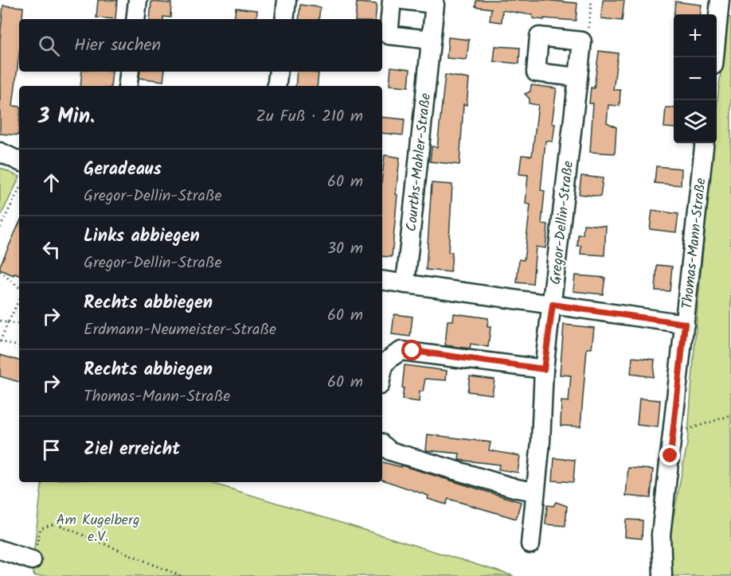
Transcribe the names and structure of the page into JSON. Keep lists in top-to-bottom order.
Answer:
{
  "streets": {
    "street": ["Courths-Mahler-Straße", "Gregor-Dellin-Straße", "Thomas-Mann-Straße"]
  },
  "parks": ["Am Kugelberg e.V."],
  "page": {
    "map_buttons": ["+", "−"],
    "search": "Hier suchen",
    "heading": ["3 Min.", "Zu Fuß · 210 m"],
    "list": [
      ["Geradeaus", "Gregor-Dellin-Straße", "60 m"],
      ["Links abbiegen", "Gregor-Dellin-Straße", "30 m"],
      ["Rechts abbiegen", "Erdmann-Neumeister-Straße", "60 m"],
      ["Rechts abbiegen", "Thomas-Mann-Straße", "60 m"],
      "Ziel erreicht"
    ]
  }
}
